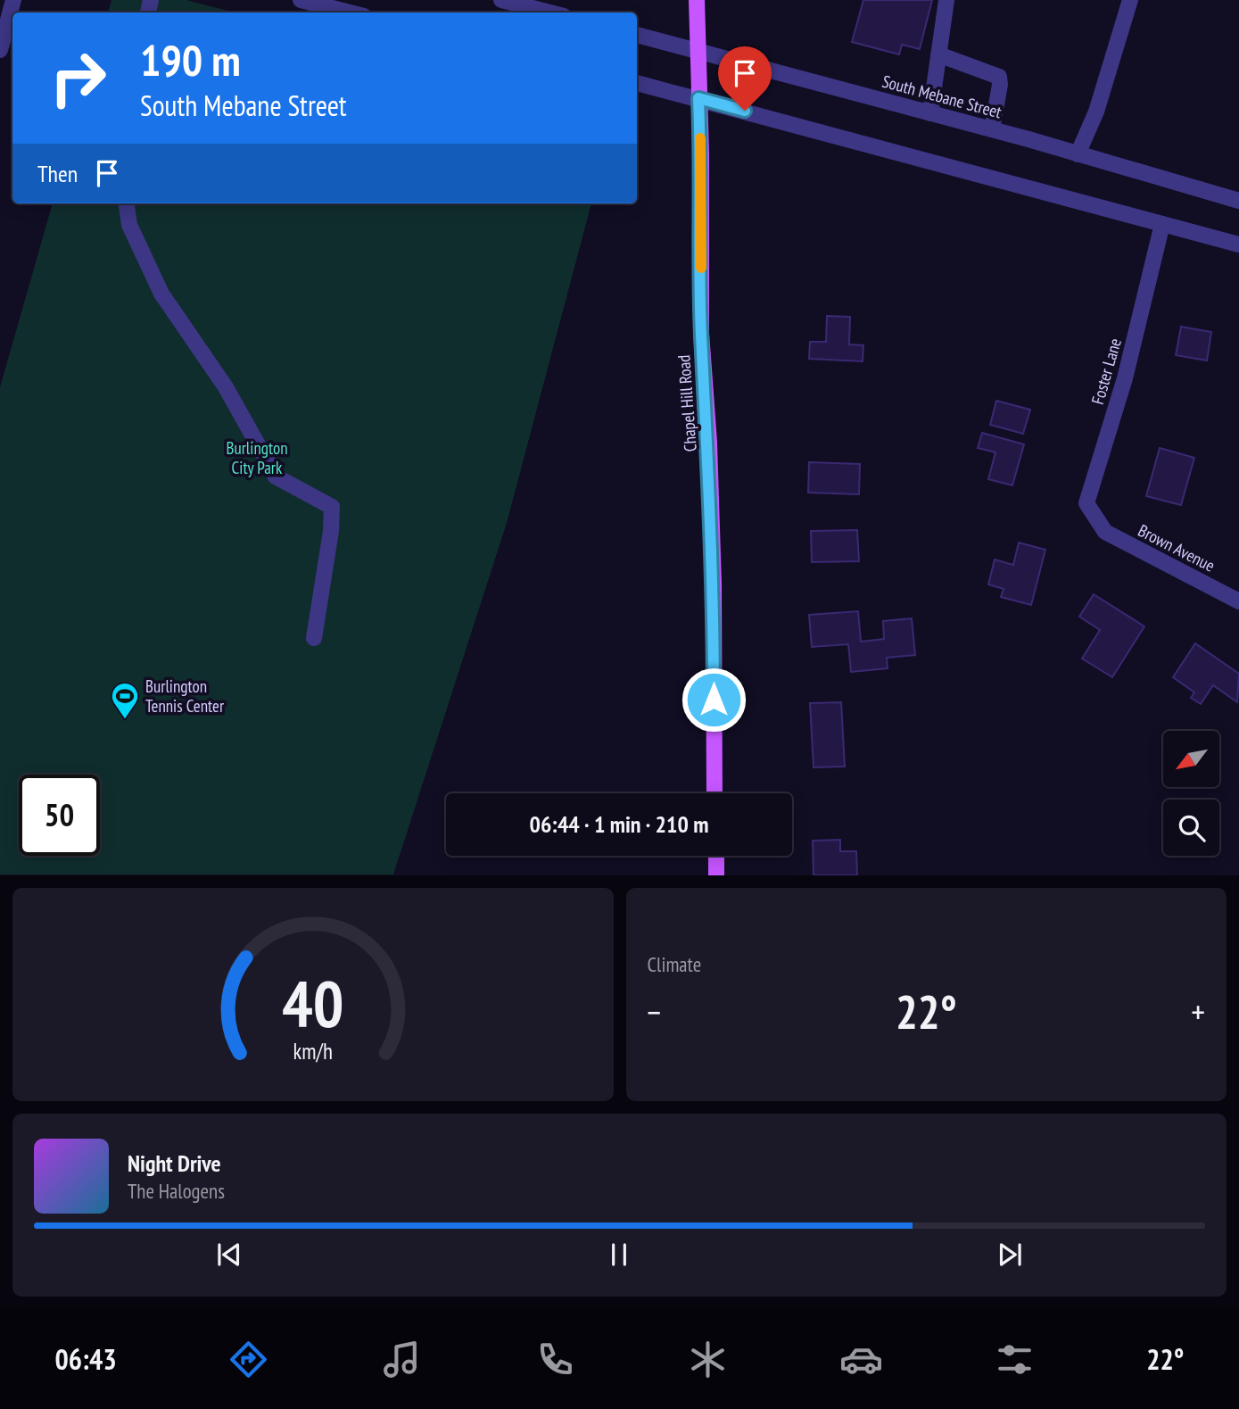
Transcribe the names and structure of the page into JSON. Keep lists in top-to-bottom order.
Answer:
{
  "streets": {
    "main road": ["Chapel Hill Road"],
    "street": ["South Mebane Street", "Foster Lane", "Brown Avenue"]
  },
  "crossings": [
    ["South Mebane Street", "Chapel Hill Road"],
    ["Foster Lane", "Brown Avenue"]
  ],
  "parks": ["Burlington City Park"],
  "places": {
    "sports": ["Burlington Tennis Center"]
  },
  "north": "bottom left",
  "page": {
    "turn": ["190 m", "South Mebane Street"],
    "then": "Then",
    "limit": "50",
    "trip": "06:44 · 1 min · 210 m",
    "tile": "Climate",
    "heat": ["−", "22°", "+"],
    "song": ["Night Drive", "The Halogens"],
    "tabs": ["06:43", "22°"],
    "gauge": ["40", "km/h"]
  }
}
